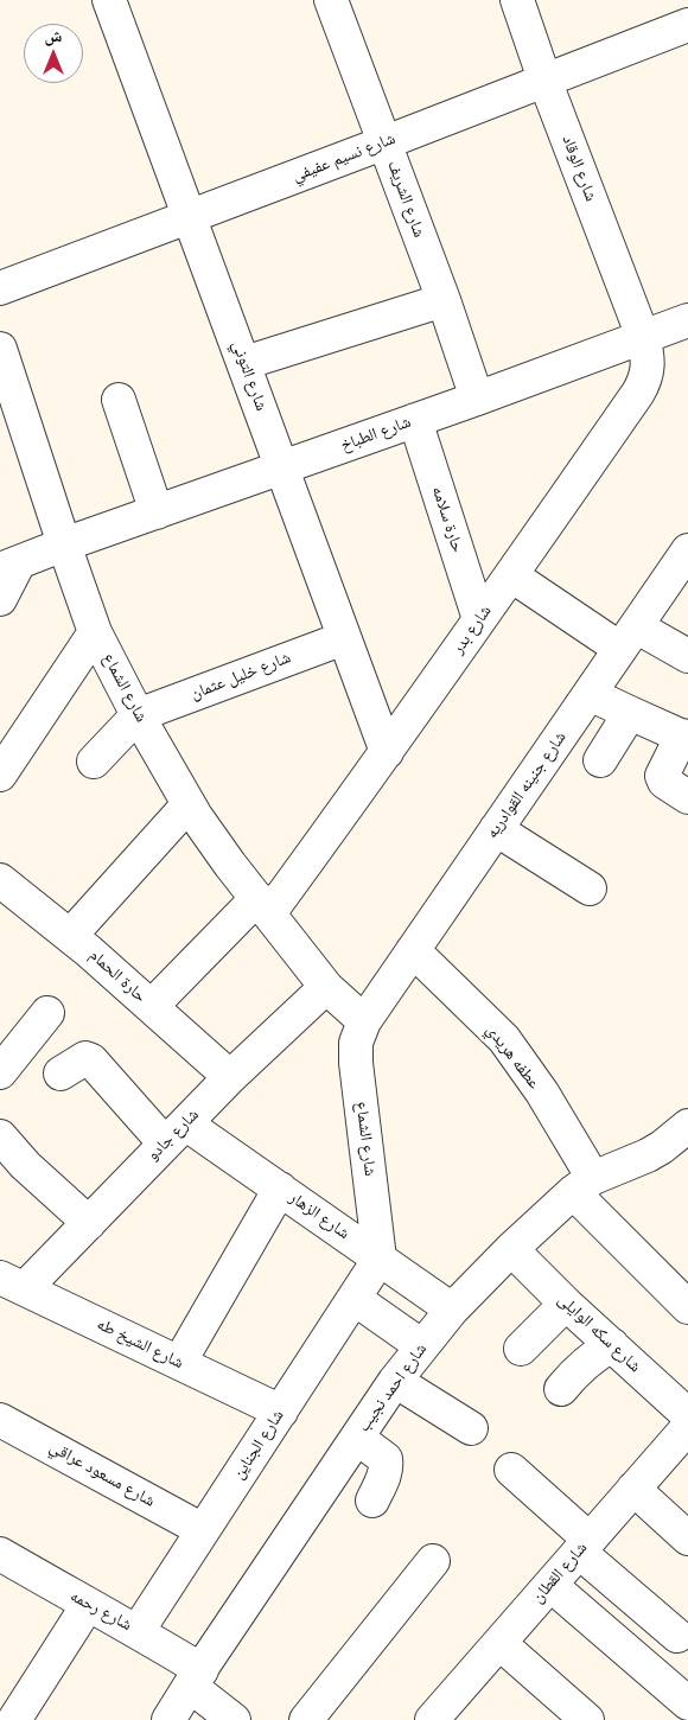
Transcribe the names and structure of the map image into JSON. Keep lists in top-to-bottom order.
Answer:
{
  "streets": {
    "street": [
      "شارع نسيم عفيفي",
      "شارع الوقاد",
      "شارع الشريف",
      "شارع التوني",
      "شارع الطباخ",
      "حارة سلامه",
      "شارع بدر",
      "شارع خليل عثمان",
      "شارع الشماع",
      "شارع جنينه القوادريه",
      "حارة الحمام",
      "عطفه هريدي",
      "شارع جادو",
      "شارع الزهار",
      "شارع سكه الوايلى",
      "شارع الشيخ طه",
      "شارع احمد نجيب",
      "شارع الجناين",
      "شارع مسعود عراقي",
      "شارع القطان",
      "شارع رحمه"
    ]
  },
  "crossings": [
    ["شارع نسيم عفيفي", "شارع الوقاد"],
    ["شارع نسيم عفيفي", "شارع الشريف"],
    ["شارع نسيم عفيفي", "شارع التوني"],
    ["شارع الوقاد", "شارع الطباخ"],
    ["شارع الوقاد", "شارع بدر"],
    ["شارع الشريف", "شارع الطباخ"],
    ["شارع التوني", "شارع الطباخ"],
    ["شارع التوني", "شارع بدر"],
    ["شارع التوني", "شارع خليل عثمان"],
    ["شارع الطباخ", "حارة سلامه"],
    ["شارع الطباخ", "شارع بدر"],
    ["شارع الطباخ", "شارع الشماع"],
    ["حارة سلامه", "شارع بدر"],
    ["شارع بدر", "شارع الشماع"],
    ["شارع بدر", "حارة الحمام"],
    ["شارع خليل عثمان", "شارع الشماع"],
    ["شارع الشماع", "شارع جنينه القوادريه"],
    ["شارع الشماع", "شارع جادو"],
    ["شارع الشماع", "شارع الزهار"],
    ["شارع الشماع", "شارع الجناين"],
    ["شارع جنينه القوادريه", "عطفه هريدي"],
    ["حارة الحمام", "شارع جادو"],
    ["عطفه هريدي", "شارع احمد نجيب"],
    ["شارع جادو", "شارع الزهار"],
    ["شارع جادو", "شارع الشيخ طه"],
    ["شارع الزهار", "شارع احمد نجيب"],
    ["شارع الزهار", "شارع الجناين"],
    ["شارع سكه الوايلى", "شارع احمد نجيب"],
    ["شارع الشيخ طه", "شارع الجناين"],
    ["شارع احمد نجيب", "شارع رحمه"],
    ["شارع الجناين", "شارع مسعود عراقي"],
    ["شارع الجناين", "شارع رحمه"]
  ],
  "north": "top"
}
